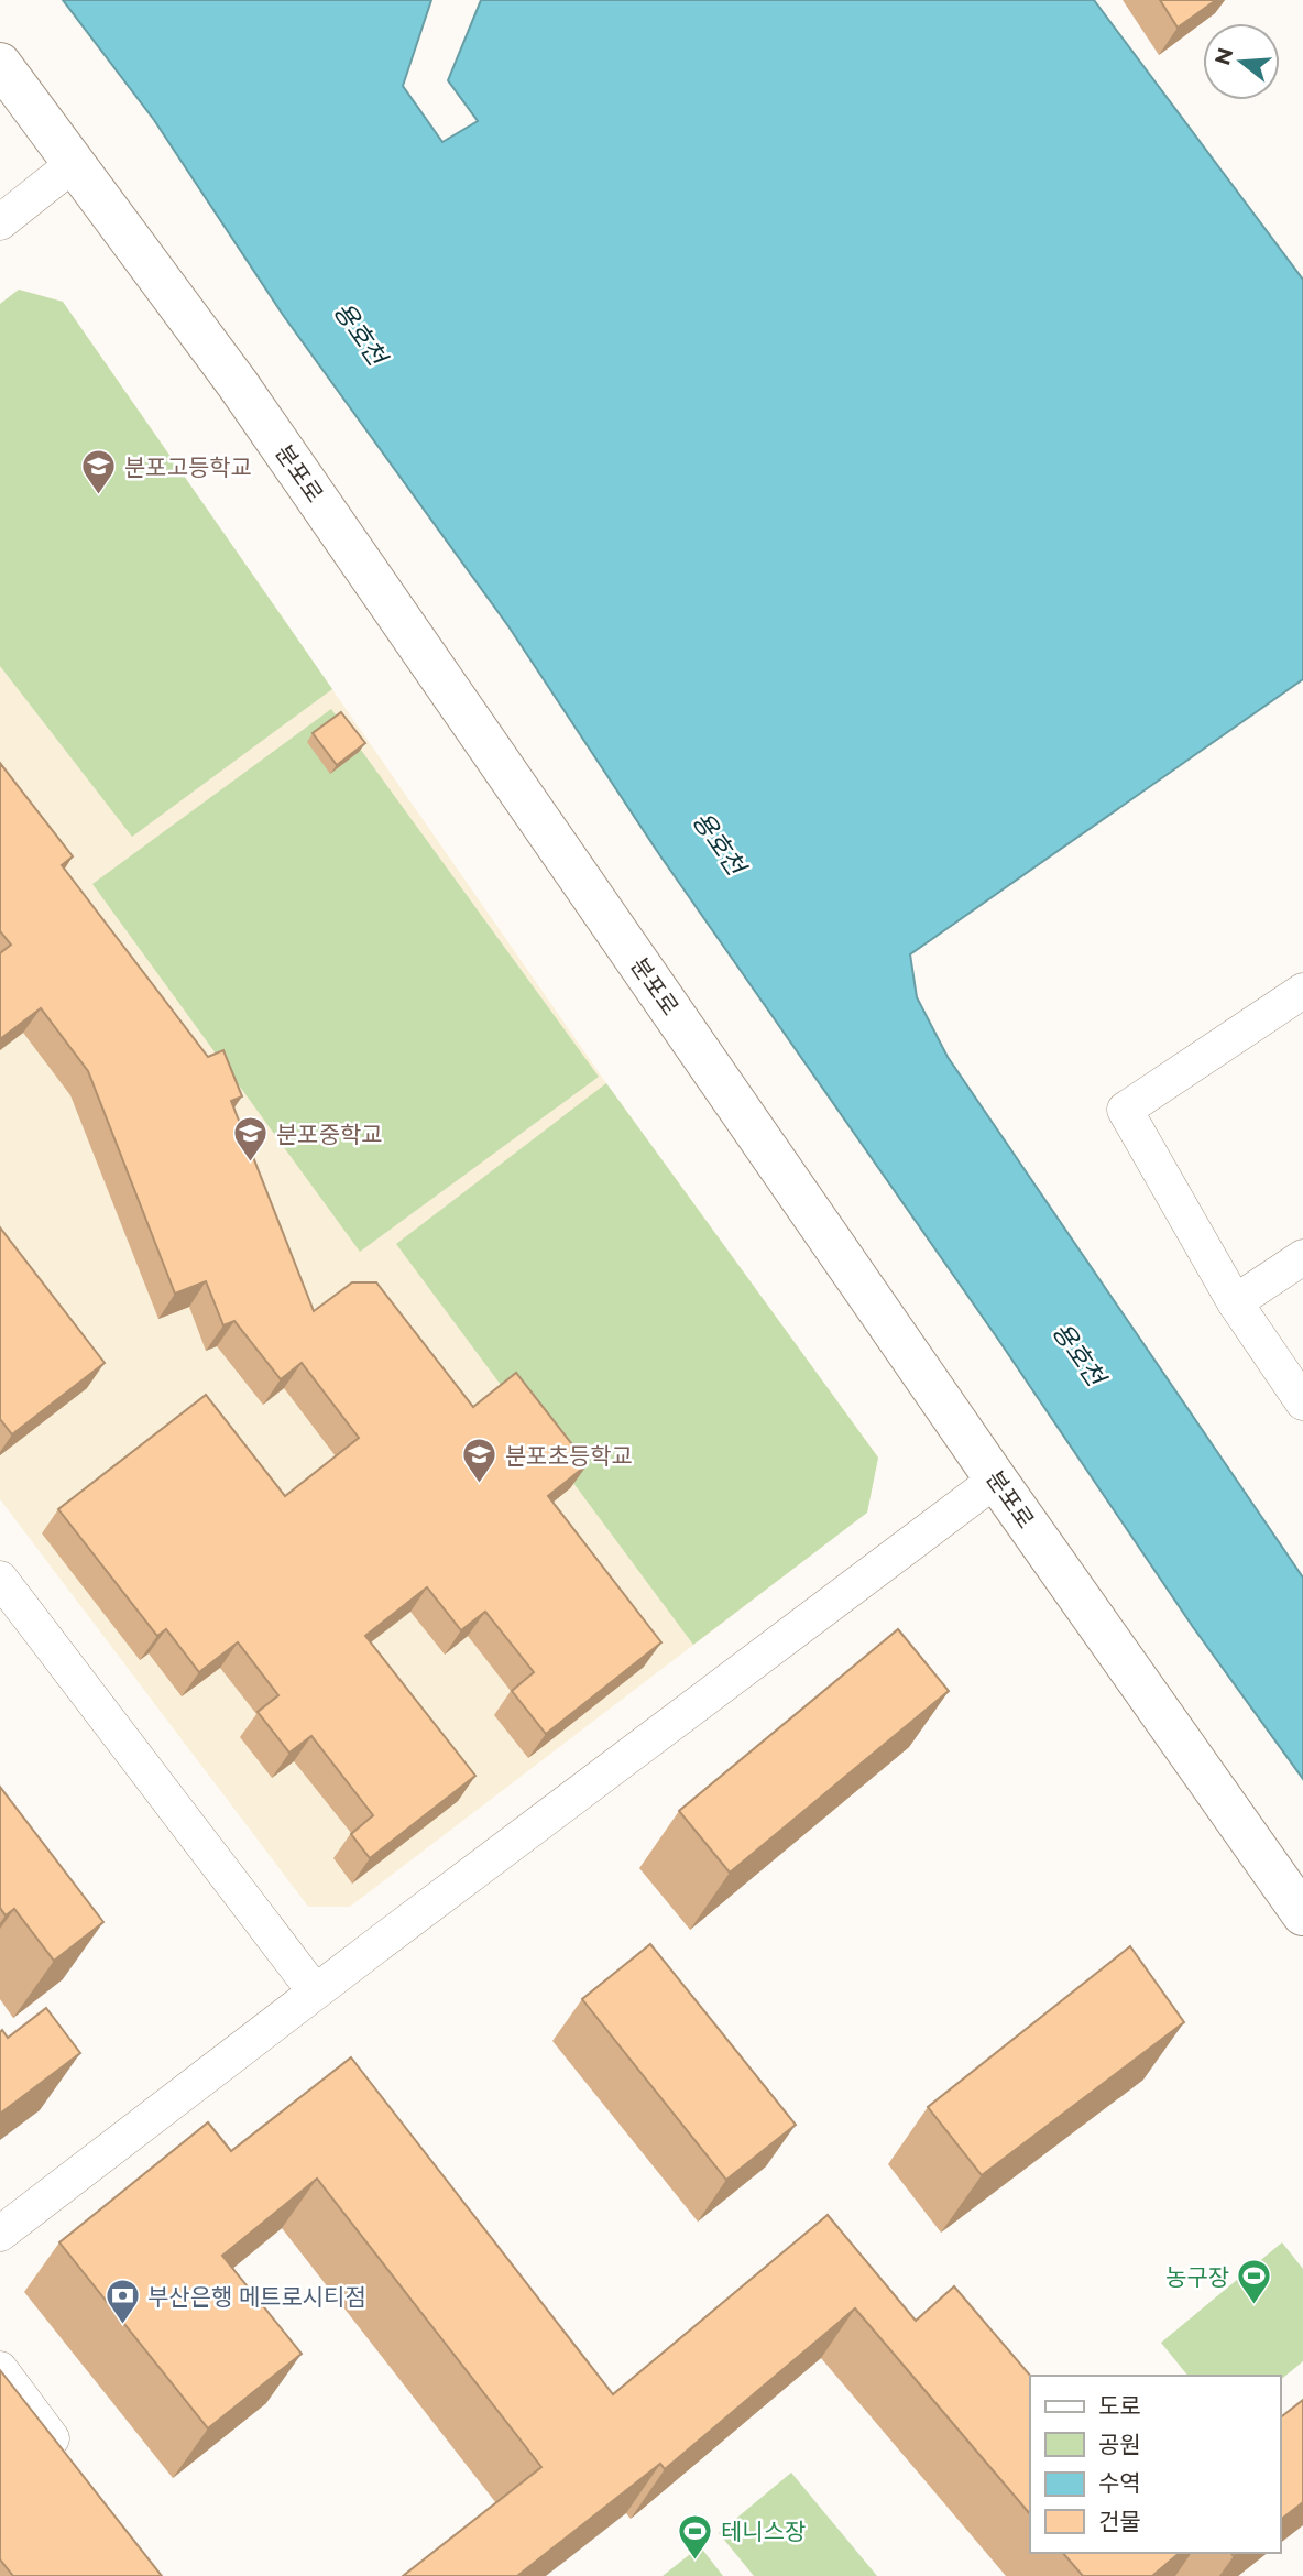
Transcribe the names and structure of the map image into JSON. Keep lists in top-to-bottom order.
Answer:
{
  "streets": {
    "main road": ["분포로"]
  },
  "water": ["용호천"],
  "places": {
    "school or university": ["분포고등학교", "분포중학교", "분포초등학교"],
    "sports": ["농구장", "테니스장"],
    "bank": ["부산은행 메트로시티점"]
  },
  "legend": [
    "도로",
    "공원",
    "수역",
    "건물"
  ],
  "north": "left"
}
